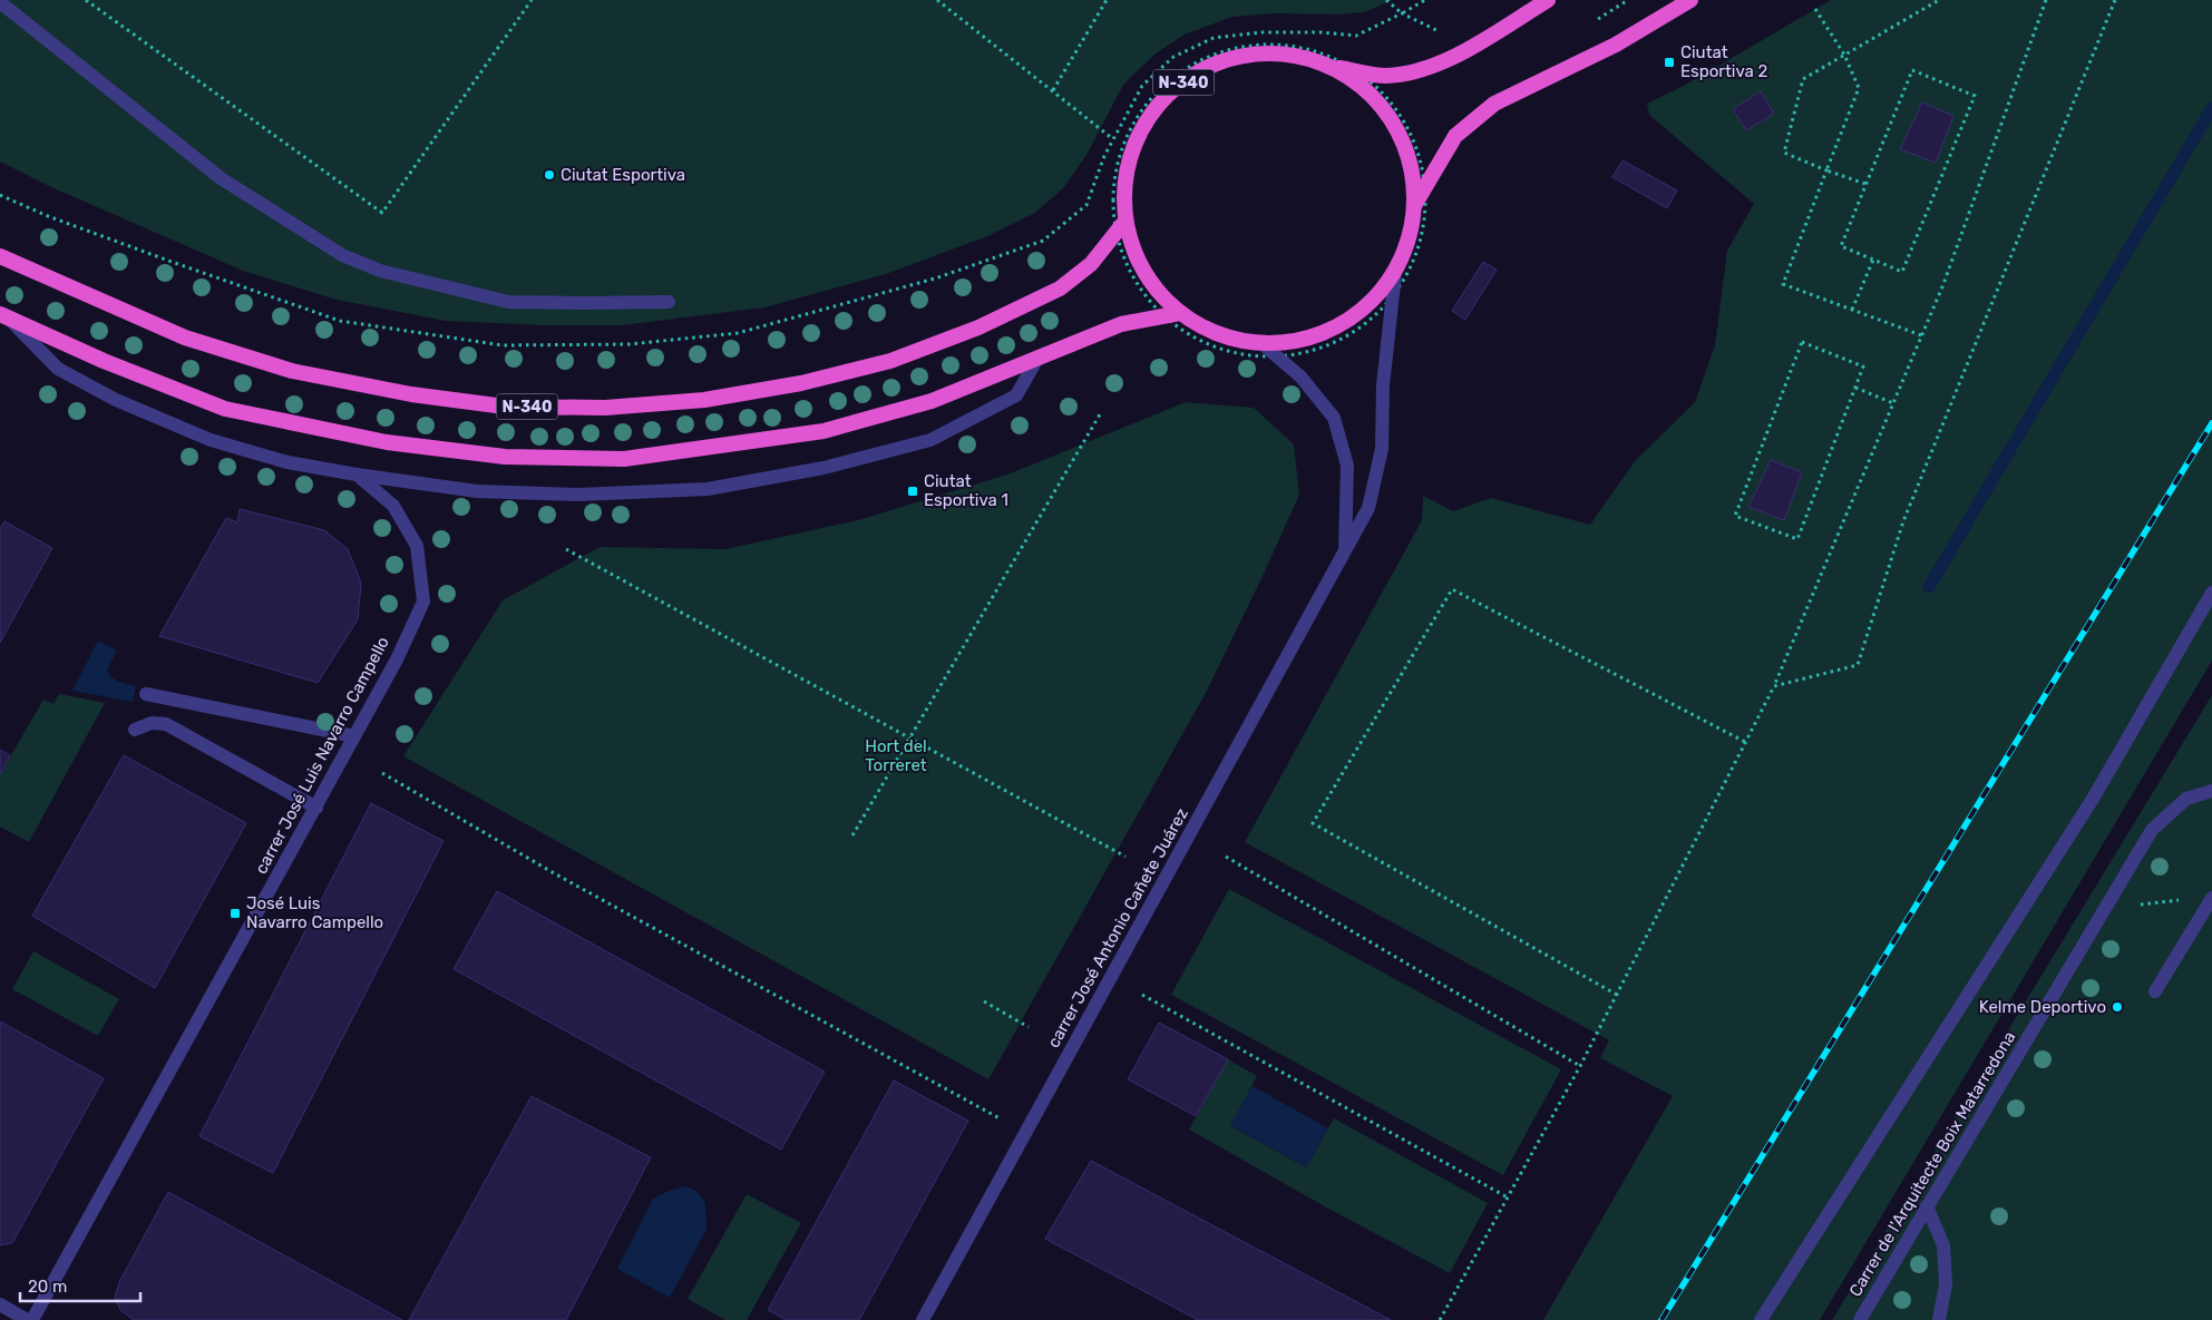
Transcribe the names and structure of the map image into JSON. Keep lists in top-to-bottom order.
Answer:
{
  "streets": {
    "highway": ["N-340"],
    "street": ["carrer José Luis Navarro Campello", "carrer José Antonio Cañete Juárez", "Carrer de l'Arquitecte Boix Matarredona"]
  },
  "crossings": [
    ["N-340", "carrer José Antonio Cañete Juárez"]
  ],
  "parks": ["Hort del Torreret"],
  "places": {
    "transit": ["Ciutat Esportiva 2", "Ciutat Esportiva 1", "José Luis Navarro Campello"],
    "other": ["Ciutat Esportiva", "Kelme Deportivo"]
  },
  "scale_bar": "20 m"
}
